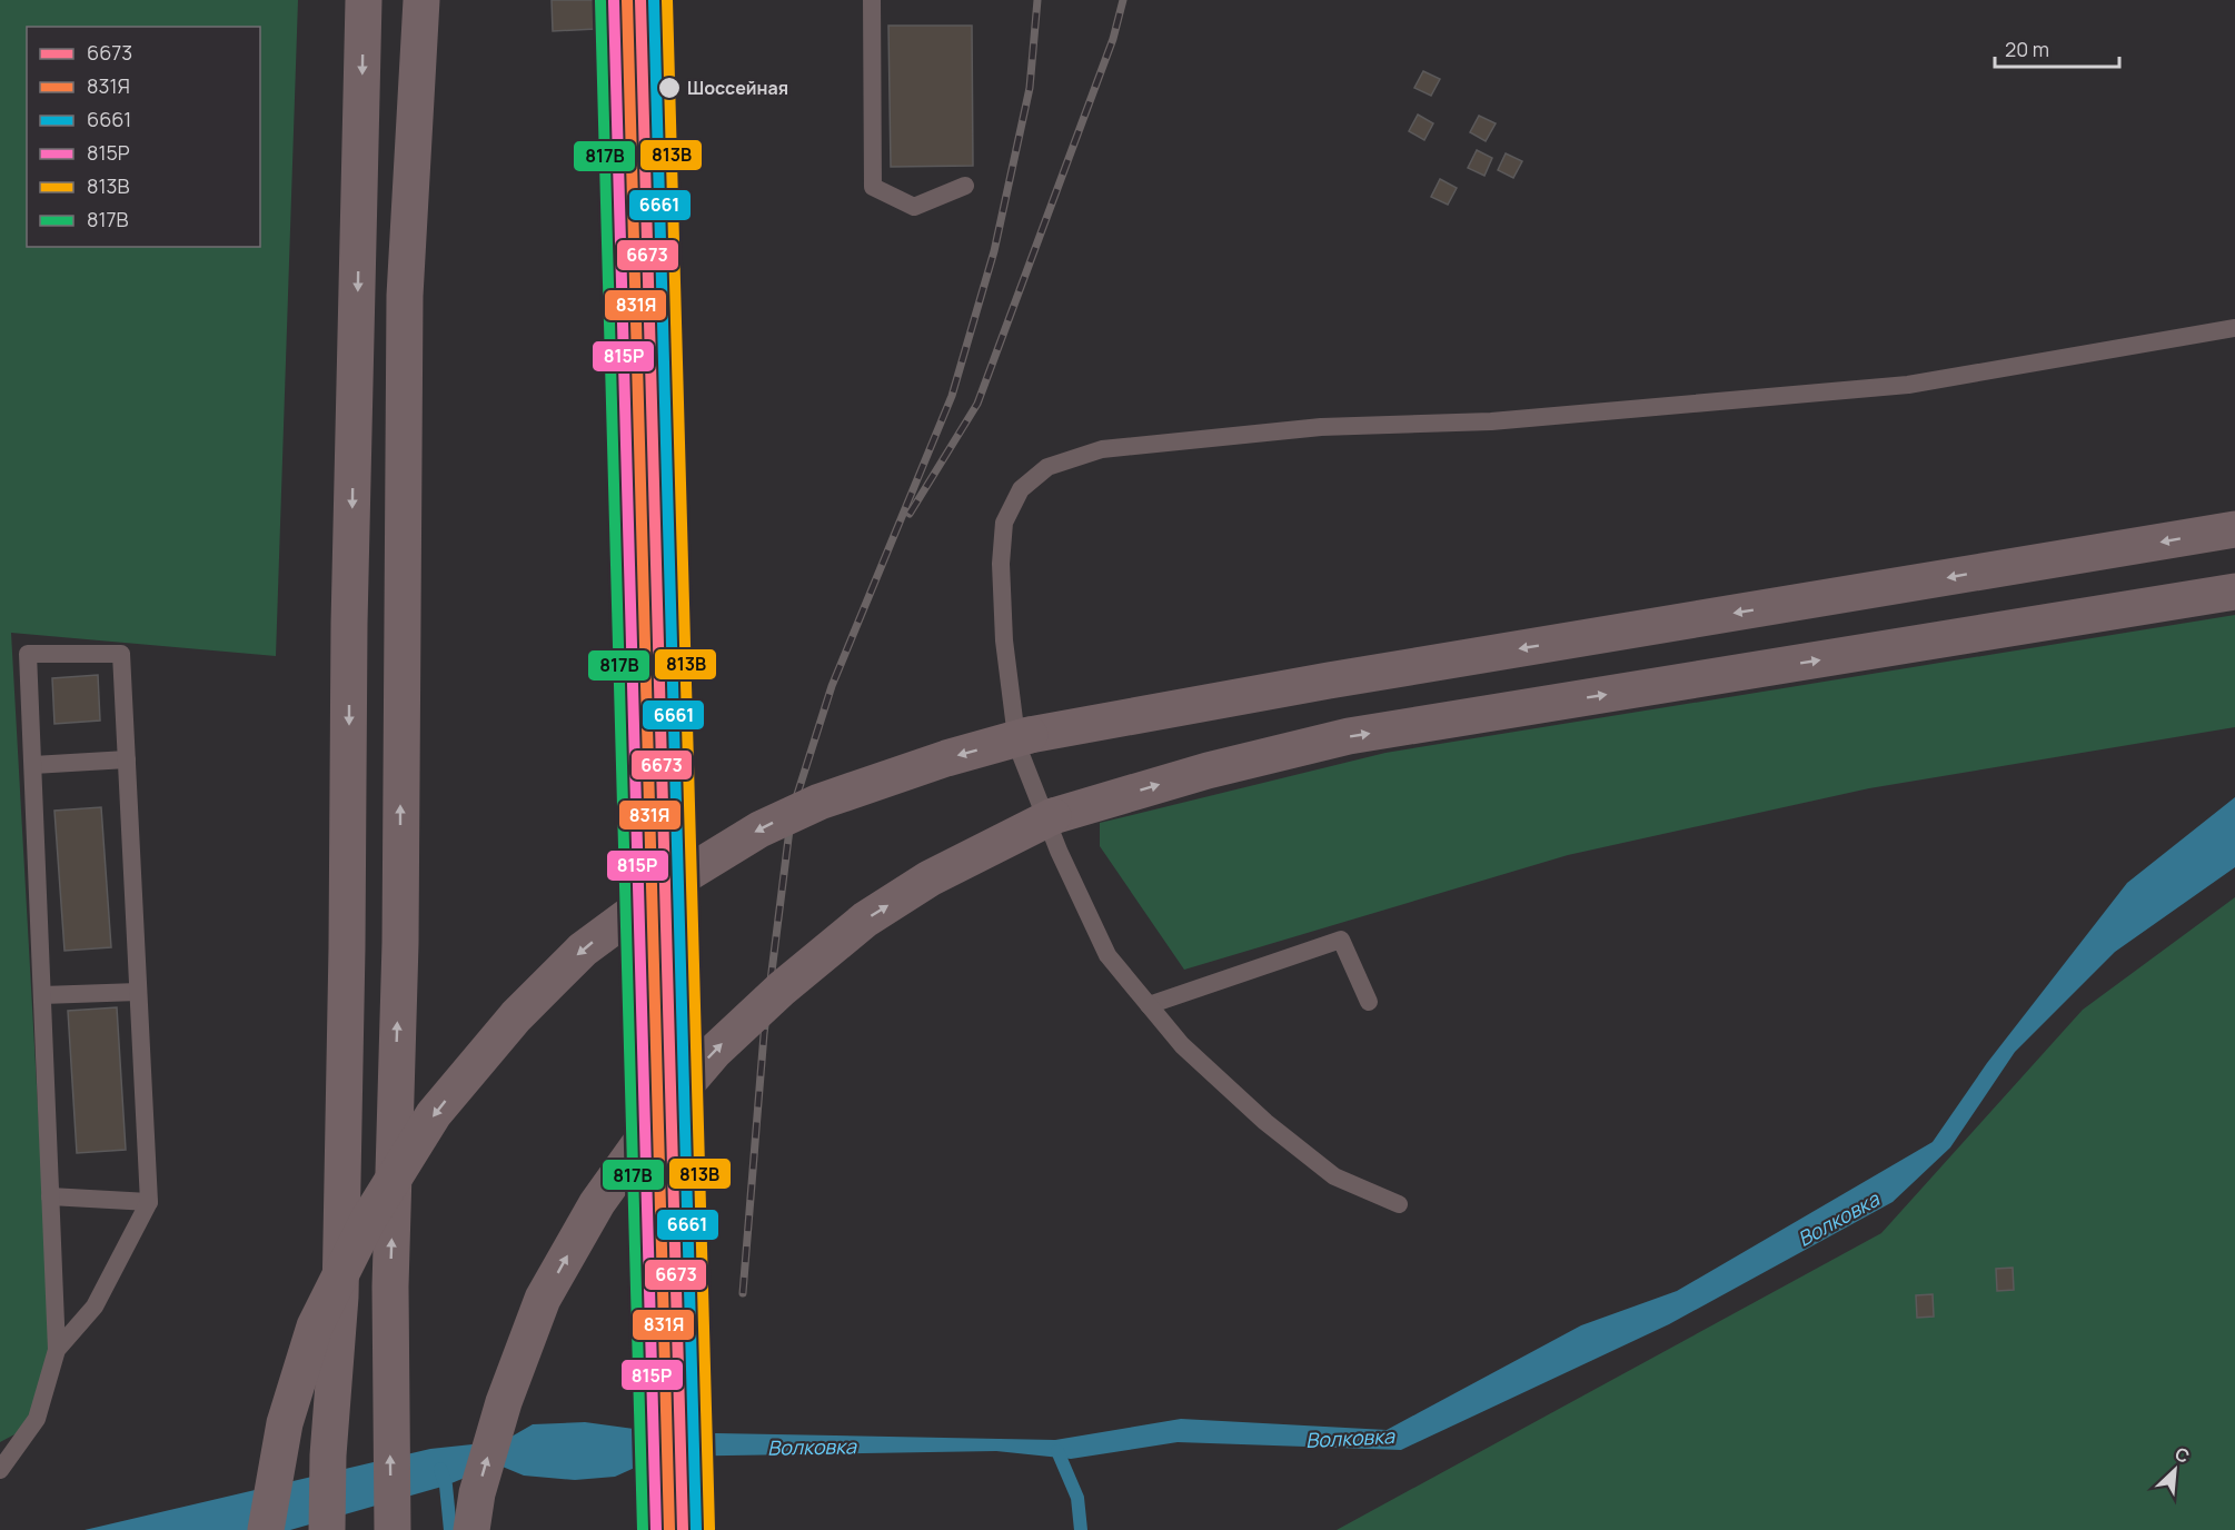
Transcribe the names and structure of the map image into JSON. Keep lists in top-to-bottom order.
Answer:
{
  "water": ["Волковка"],
  "places": ["Шоссейная"],
  "lines": [
    "transit line 6673",
    "transit line 831Я",
    "transit line 6661",
    "transit line 813В",
    "transit line 815Р",
    "transit line 817В"
  ],
  "legend": [
    "6673",
    "831Я",
    "6661",
    "815Р",
    "813В",
    "817В"
  ],
  "scale_bar": "20 m",
  "north": "top right"
}
